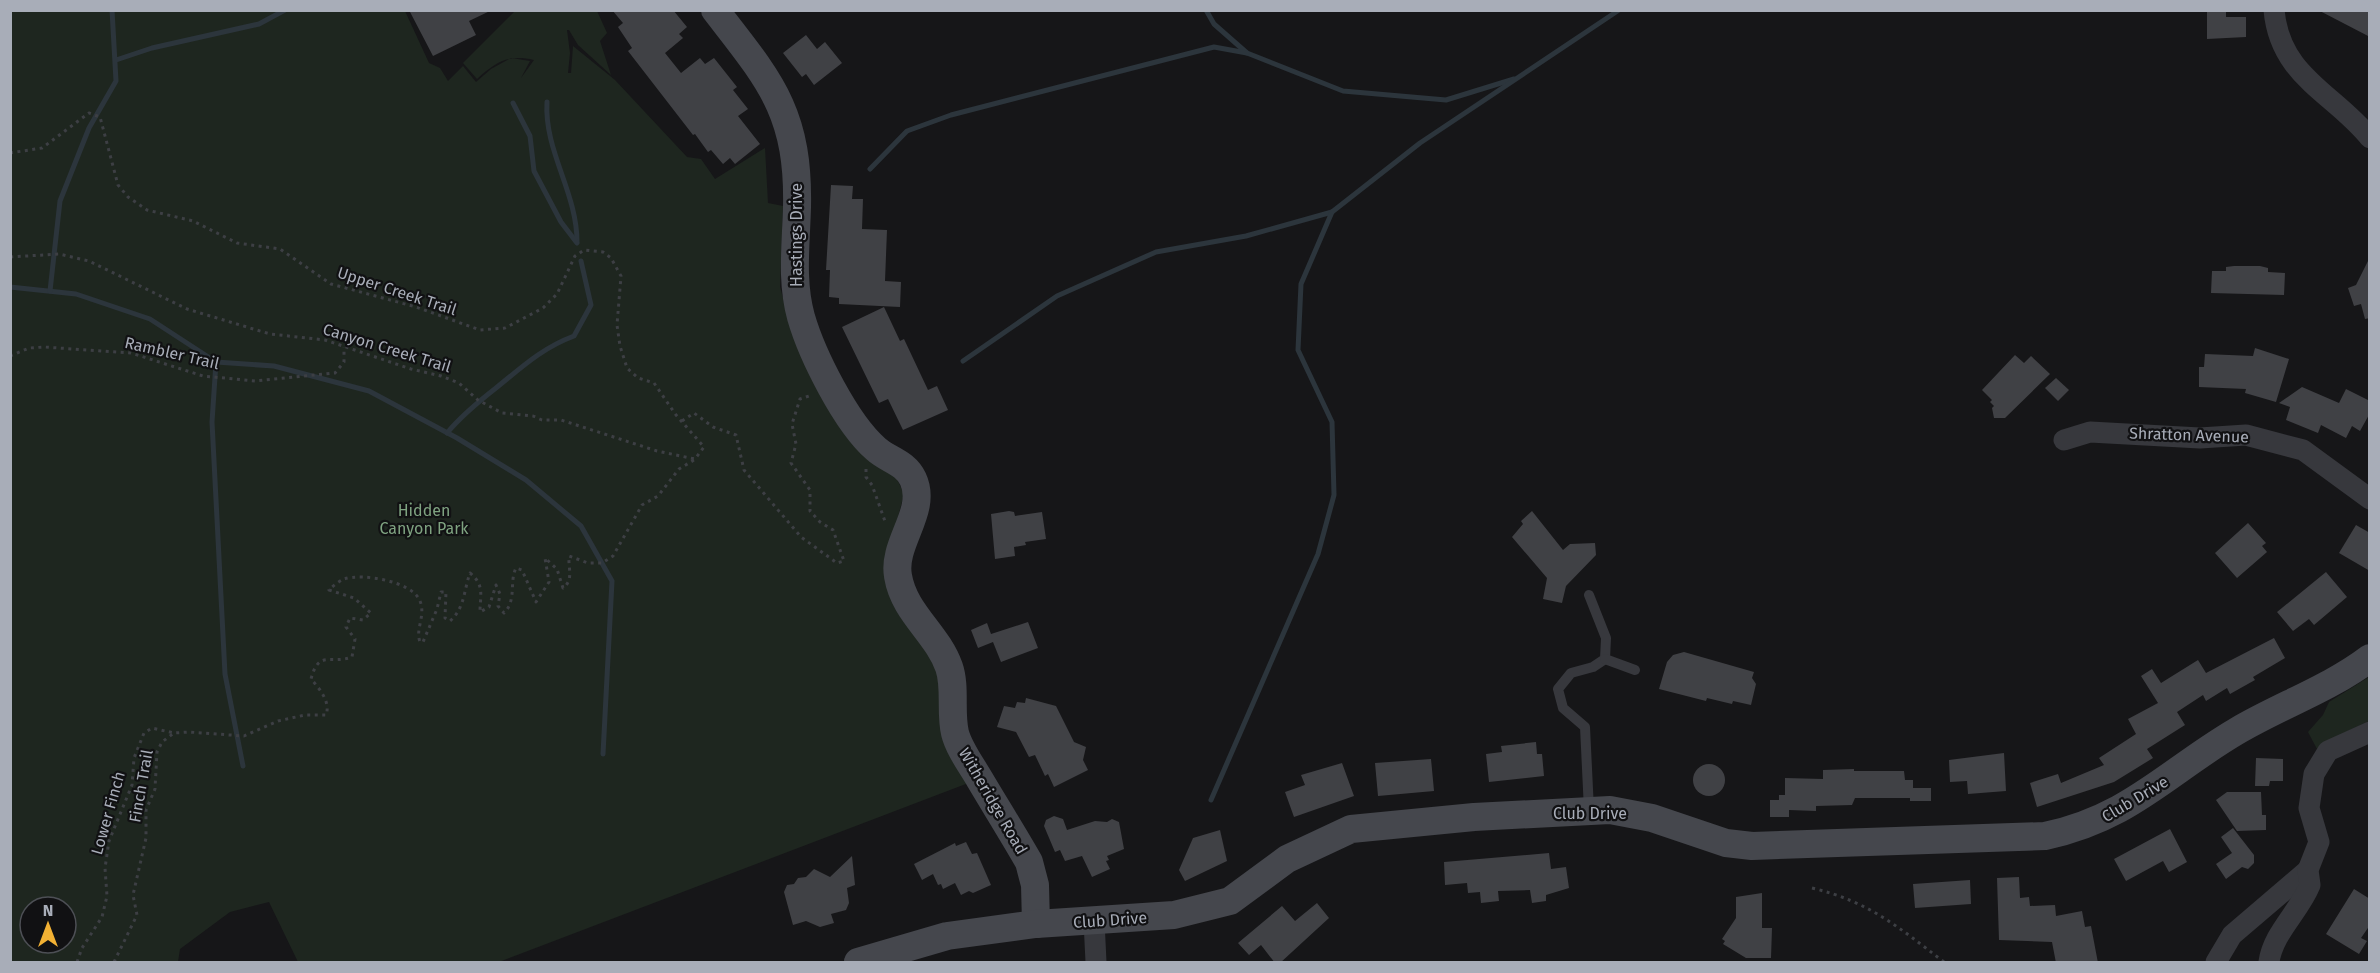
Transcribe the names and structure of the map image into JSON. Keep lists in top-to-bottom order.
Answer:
{
  "streets": {
    "street": [
      "Hastings Drive",
      "Shratton Avenue",
      "Club Drive",
      "Witheridge Road"
    ],
    "path": [
      "Upper Creek Trail",
      "Canyon Creek Trail",
      "Rambler Trail",
      "Finch Trail",
      "Lower Finch"
    ]
  },
  "crossings": [
    ["Hastings Drive", "Witheridge Road"],
    ["Canyon Creek Trail", "Rambler Trail"],
    ["Canyon Creek Trail", "Finch Trail"],
    ["Finch Trail", "Lower Finch"],
    ["Club Drive", "Witheridge Road"]
  ],
  "parks": ["Hidden Canyon Park"],
  "north": "top"
}
